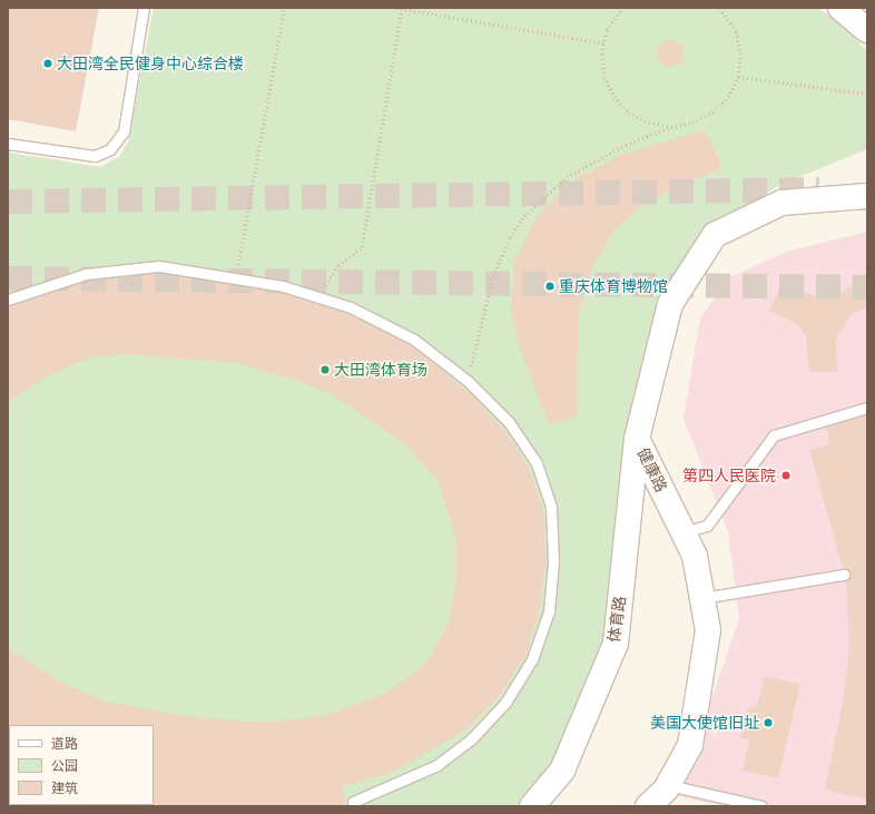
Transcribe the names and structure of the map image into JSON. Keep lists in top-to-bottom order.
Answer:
{
  "streets": {
    "street": ["健康路", "体育路"]
  },
  "crossings": [
    ["健康路", "体育路"]
  ],
  "places": [
    "大田湾全民健身中心综合楼",
    "重庆体育博物馆",
    "大田湾体育场",
    "第四人民医院",
    "美国大使馆旧址"
  ],
  "legend": ["道路", "公园", "建筑"]
}
